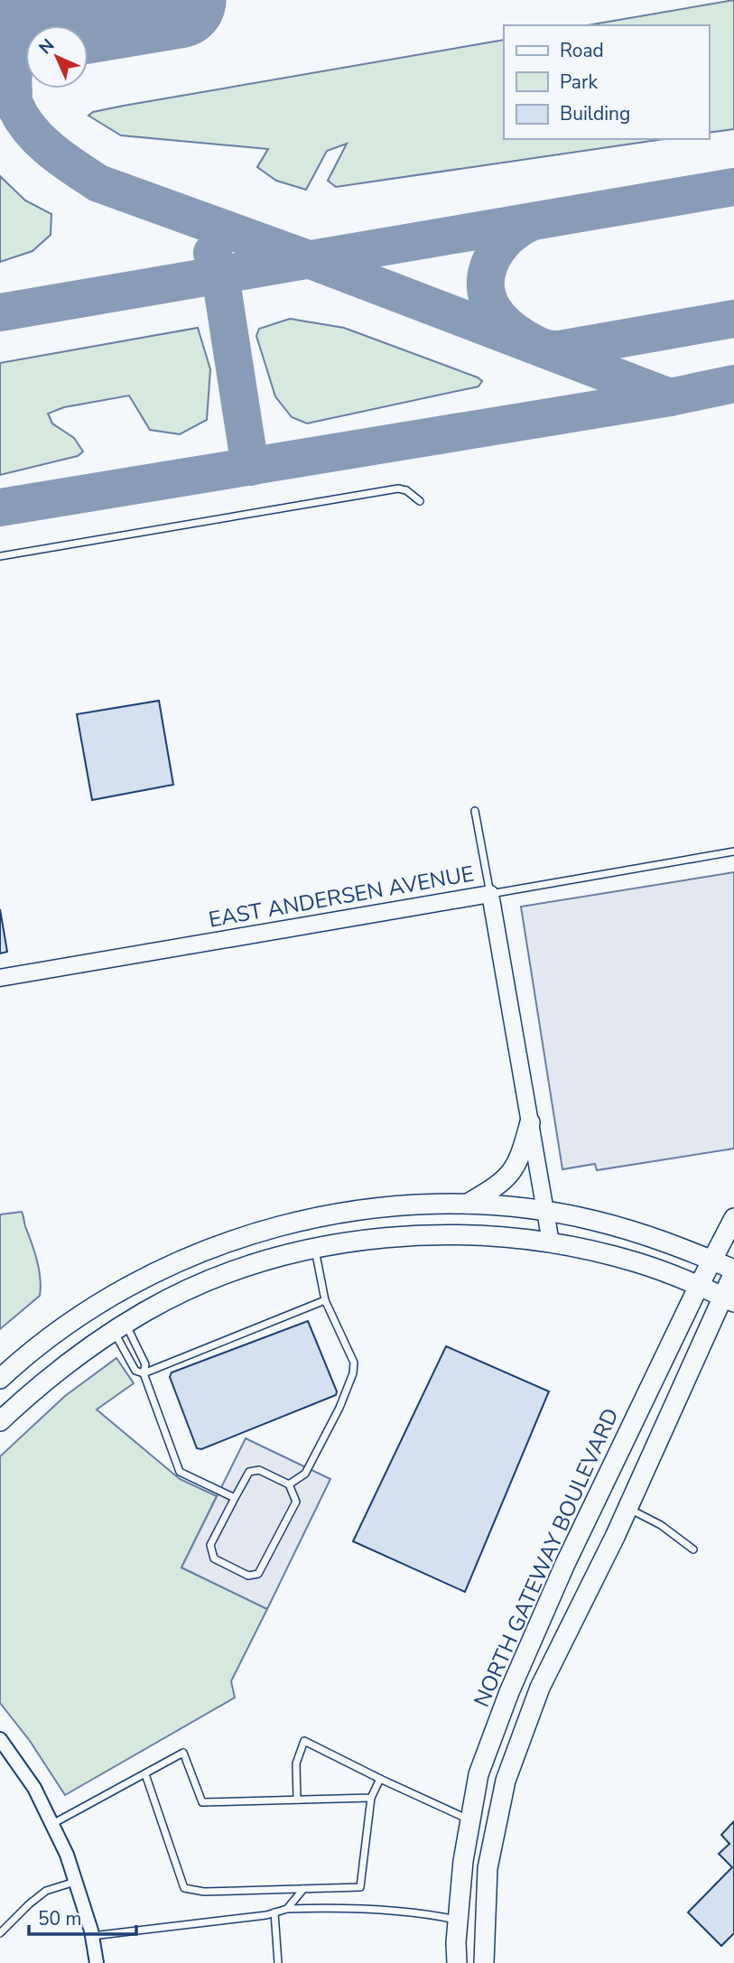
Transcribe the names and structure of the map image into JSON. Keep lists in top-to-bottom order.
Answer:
{
  "streets": {
    "main road": ["NORTH GATEWAY BOULEVARD"],
    "street": ["EAST ANDERSEN AVENUE"]
  },
  "legend": ["Road", "Park", "Building"],
  "scale_bar": "50 m",
  "north": "top left"
}
